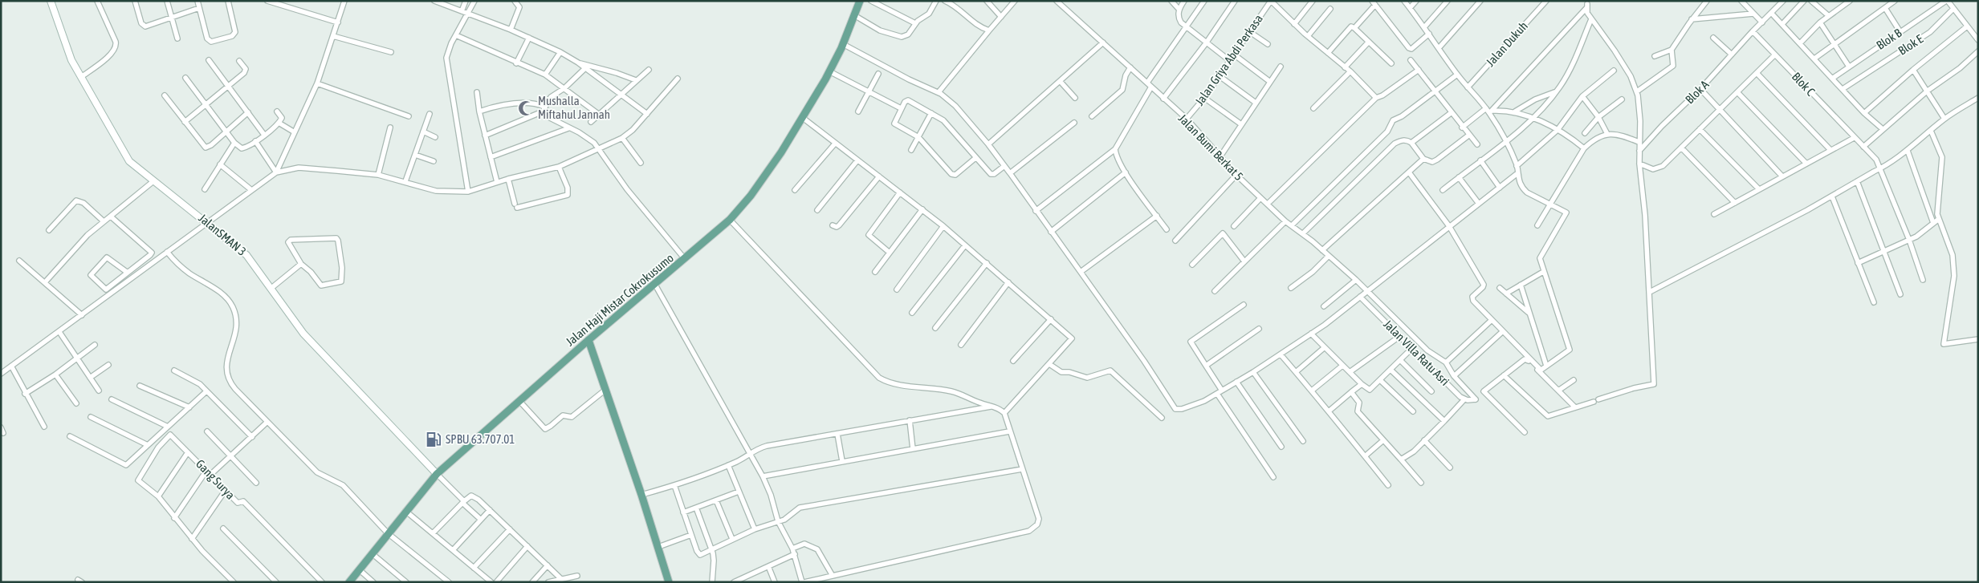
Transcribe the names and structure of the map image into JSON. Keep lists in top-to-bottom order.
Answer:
{
  "streets": {
    "main road": ["Jalan Haji Mistar Cokrokusumo"],
    "street": [
      "Blok B",
      "Jalan Dukuh",
      "Blok E",
      "Jalan Griya Abdi Perkasa",
      "Blok C",
      "Blok A",
      "Jalan Bumi Berkat 5",
      "JalanSMAN 3",
      "Jalan Villa Ratu Asri",
      "Gang Surya"
    ]
  },
  "crossings": [
    ["Jalan Griya Abdi Perkasa", "Jalan Bumi Berkat 5"],
    ["Blok C", "Blok A"],
    ["JalanSMAN 3", "Jalan Haji Mistar Cokrokusumo"]
  ],
  "places": {
    "mosque": ["Mushalla Miftahul Jannah"],
    "fuel station": ["SPBU 63.707.01"]
  }
}
